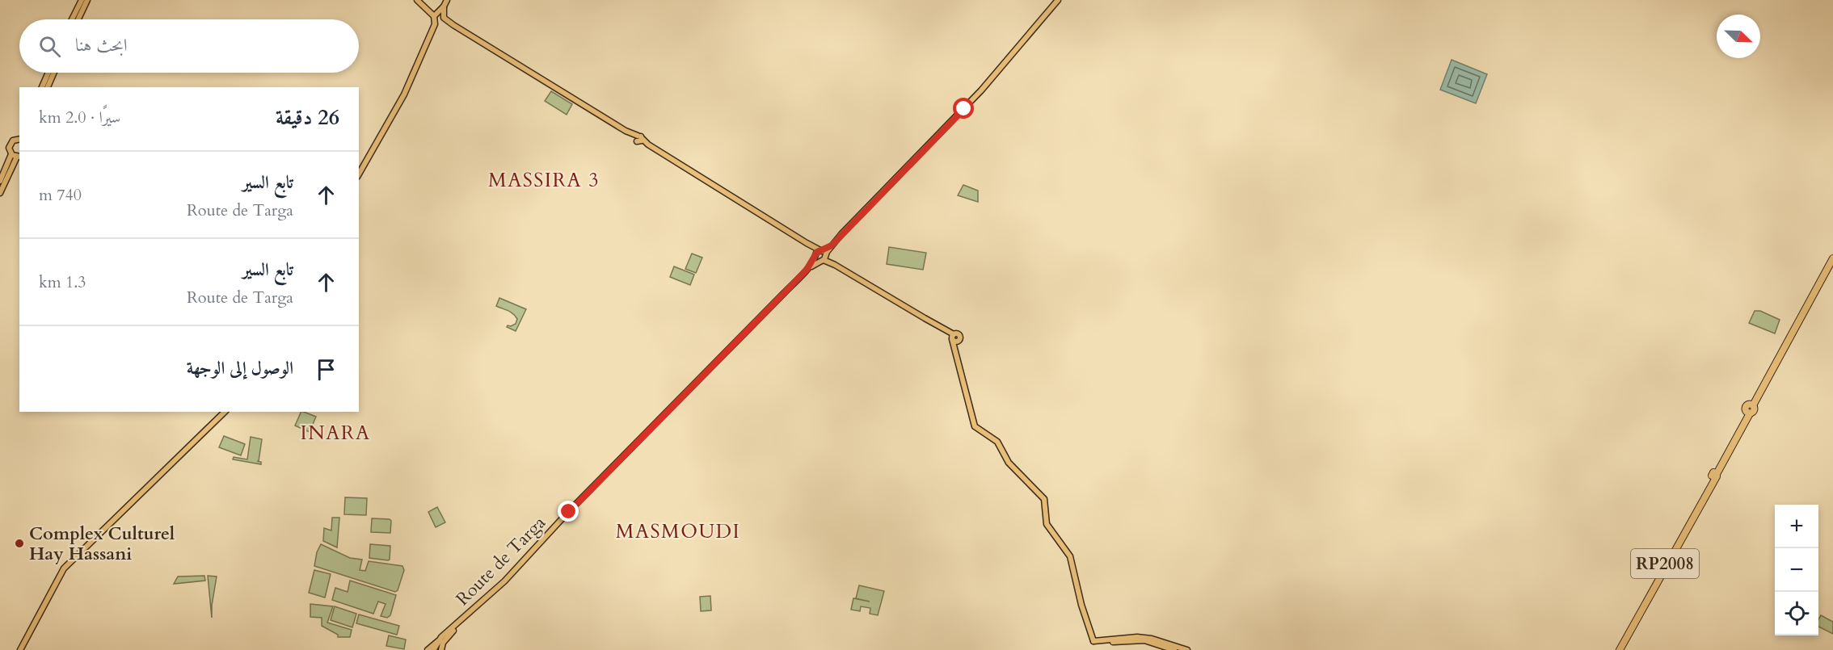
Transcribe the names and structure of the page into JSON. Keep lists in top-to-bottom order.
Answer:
{
  "streets": {
    "highway": ["RP2008"],
    "main road": ["Route de Targa"]
  },
  "districts": ["MASSIRA 3", "INARA", "MASMOUDI"],
  "places": ["Complex Culturel Hay Hassani"],
  "north": "bottom right",
  "page": {
    "search": "ابحث هنا",
    "heading": ["26 دقيقة", "سيرًا · 2.0 km"],
    "list": [
      ["تابع السير", "Route de Targa", "740 m"],
      ["تابع السير", "Route de Targa", "1.3 km"],
      "الوصول إلى الوجهة"
    ],
    "map_buttons": ["+", "−"]
  }
}
